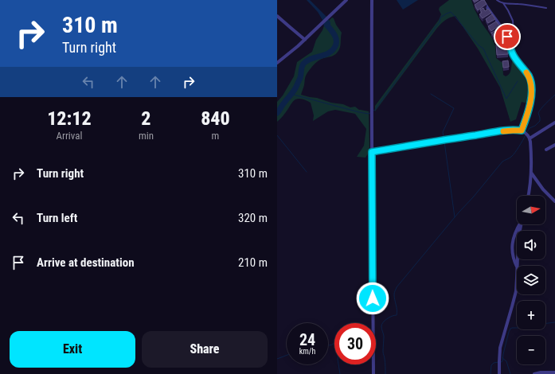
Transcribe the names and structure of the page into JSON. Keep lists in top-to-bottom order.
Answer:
{
  "north": "right",
  "page": {
    "turn": ["310 m", "Turn right"],
    "eta": [
      "12:12",
      "Arrival",
      "2",
      "min",
      "840",
      "m"
    ],
    "list": [
      {
        "name": "Turn right",
        "value": "310 m"
      },
      {
        "name": "Turn left",
        "value": "320 m"
      },
      {
        "name": "Arrive at destination",
        "value": "210 m"
      }
    ],
    "map_buttons": ["+", "−"],
    "speed": "24 km/h",
    "limit": "30",
    "buttons": ["Exit", "Share"]
  }
}
